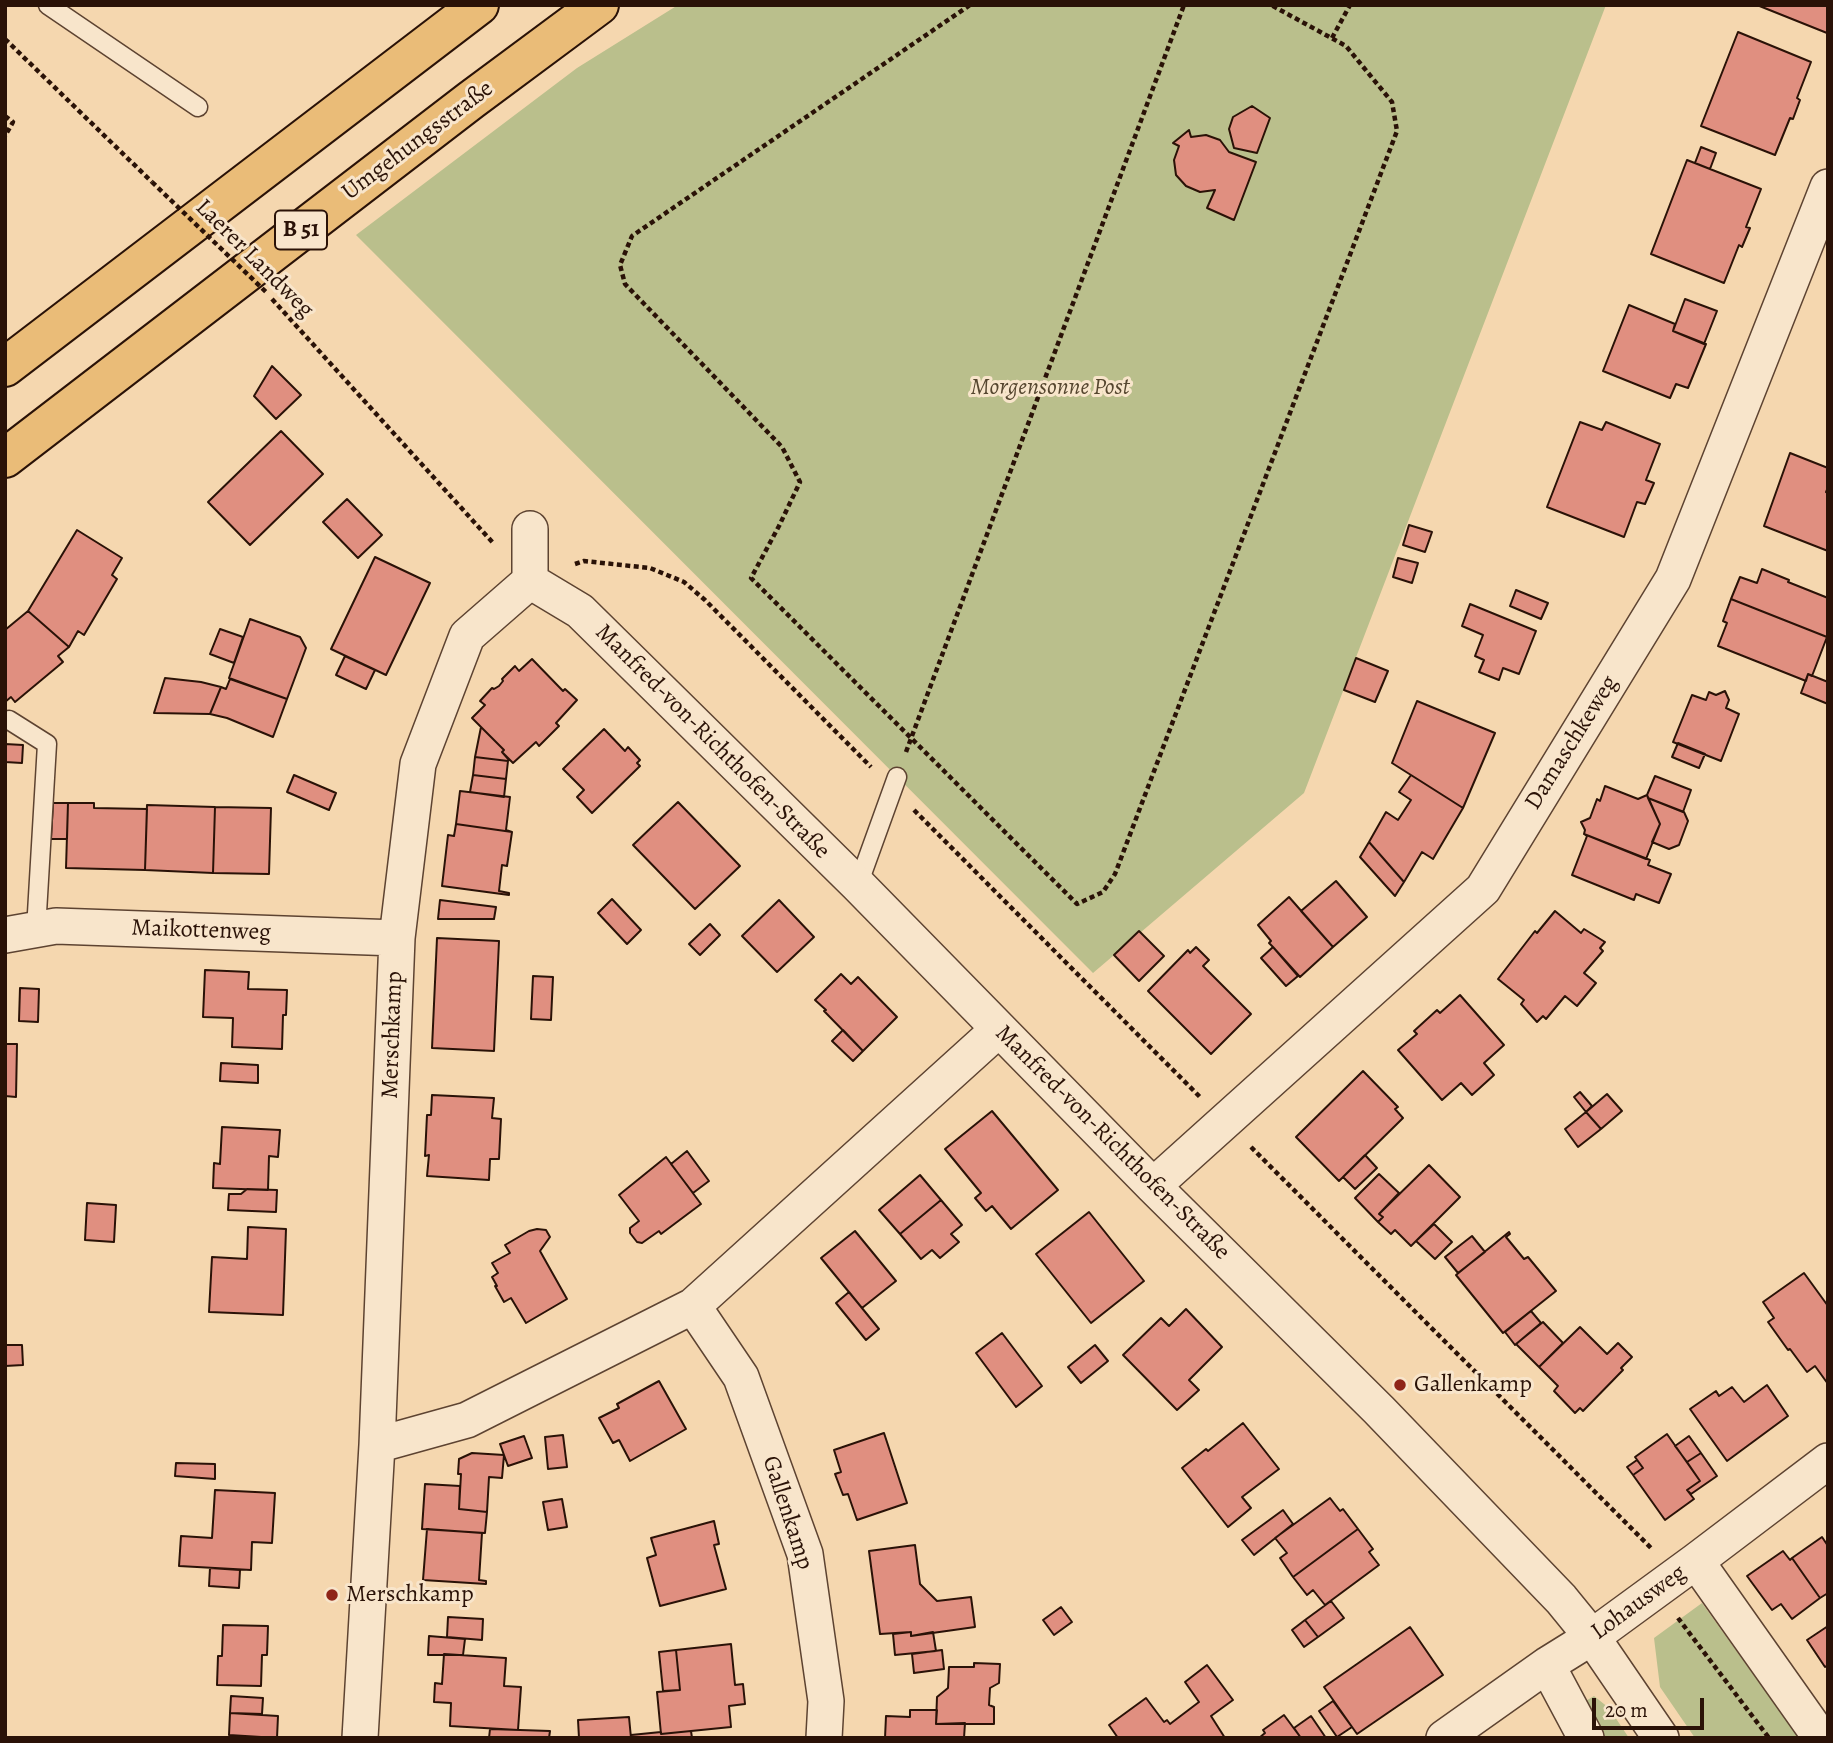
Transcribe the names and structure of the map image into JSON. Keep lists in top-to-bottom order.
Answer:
{
  "streets": {
    "highway": ["Umgehungsstraße", "B 51"],
    "street": [
      "Manfred-von-Richthofen-Straße",
      "Damaschkeweg",
      "Maikottenweg",
      "Merschkamp",
      "Gallenkamp",
      "Lohausweg"
    ],
    "path": ["Laerer Landweg"]
  },
  "crossings": [
    ["Manfred-von-Richthofen-Straße", "Damaschkeweg"],
    ["Manfred-von-Richthofen-Straße", "Merschkamp"],
    ["Manfred-von-Richthofen-Straße", "Lohausweg"],
    ["Maikottenweg", "Merschkamp"]
  ],
  "parks": ["Morgensonne Post"],
  "places": ["Gallenkamp", "Merschkamp"],
  "scale_bar": "20 m"
}
